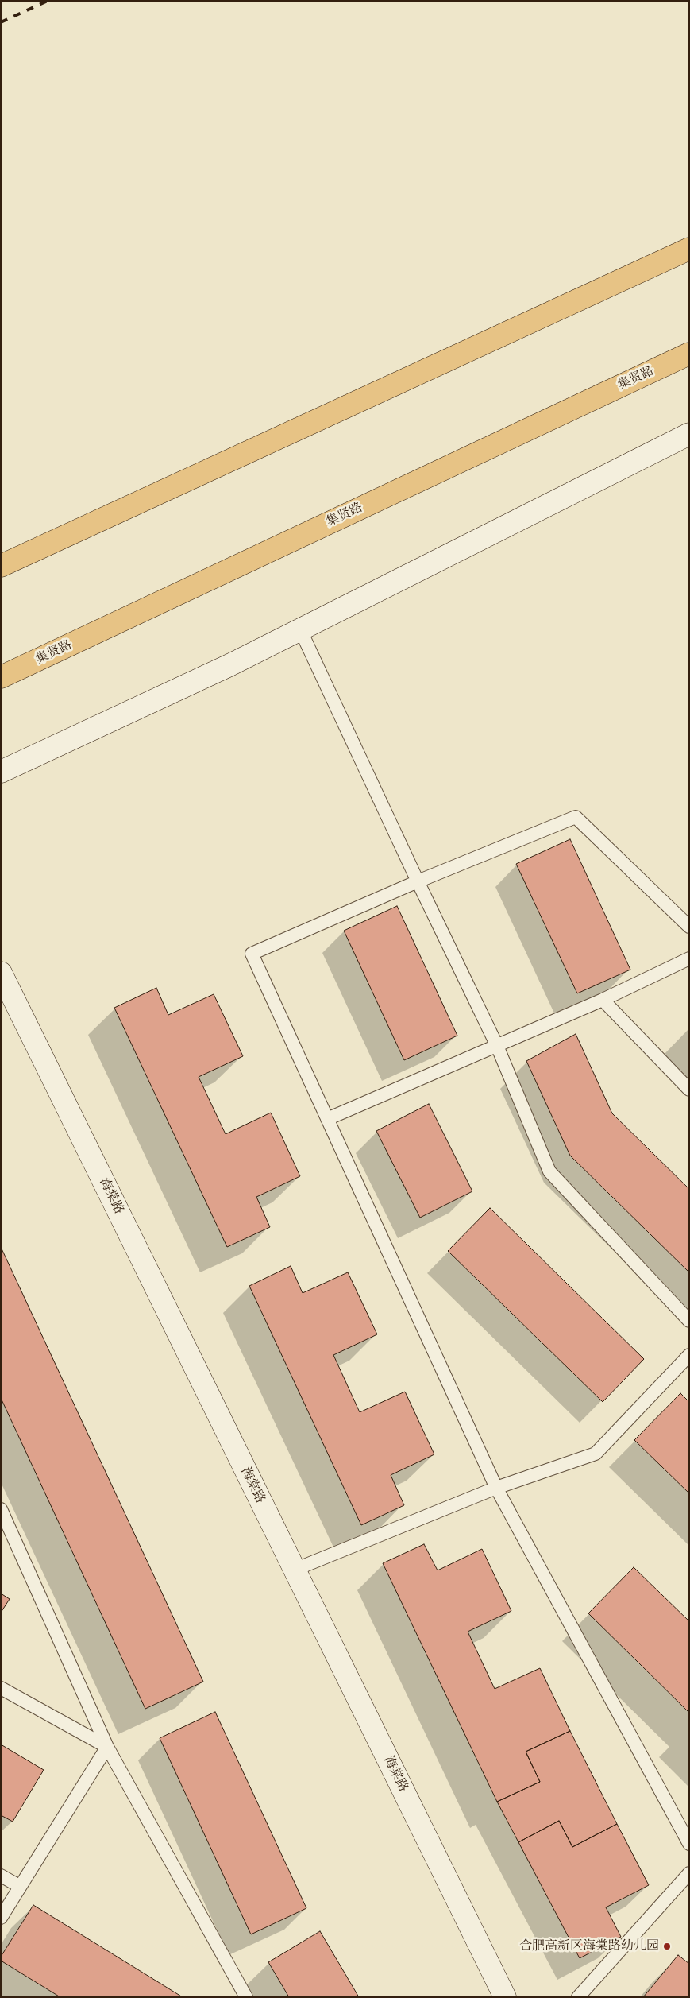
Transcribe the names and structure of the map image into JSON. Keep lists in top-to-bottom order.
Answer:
{
  "streets": {
    "highway": ["集贤路"],
    "street": ["海棠路"]
  },
  "places": ["合肥高新区海棠路幼儿园"]
}
